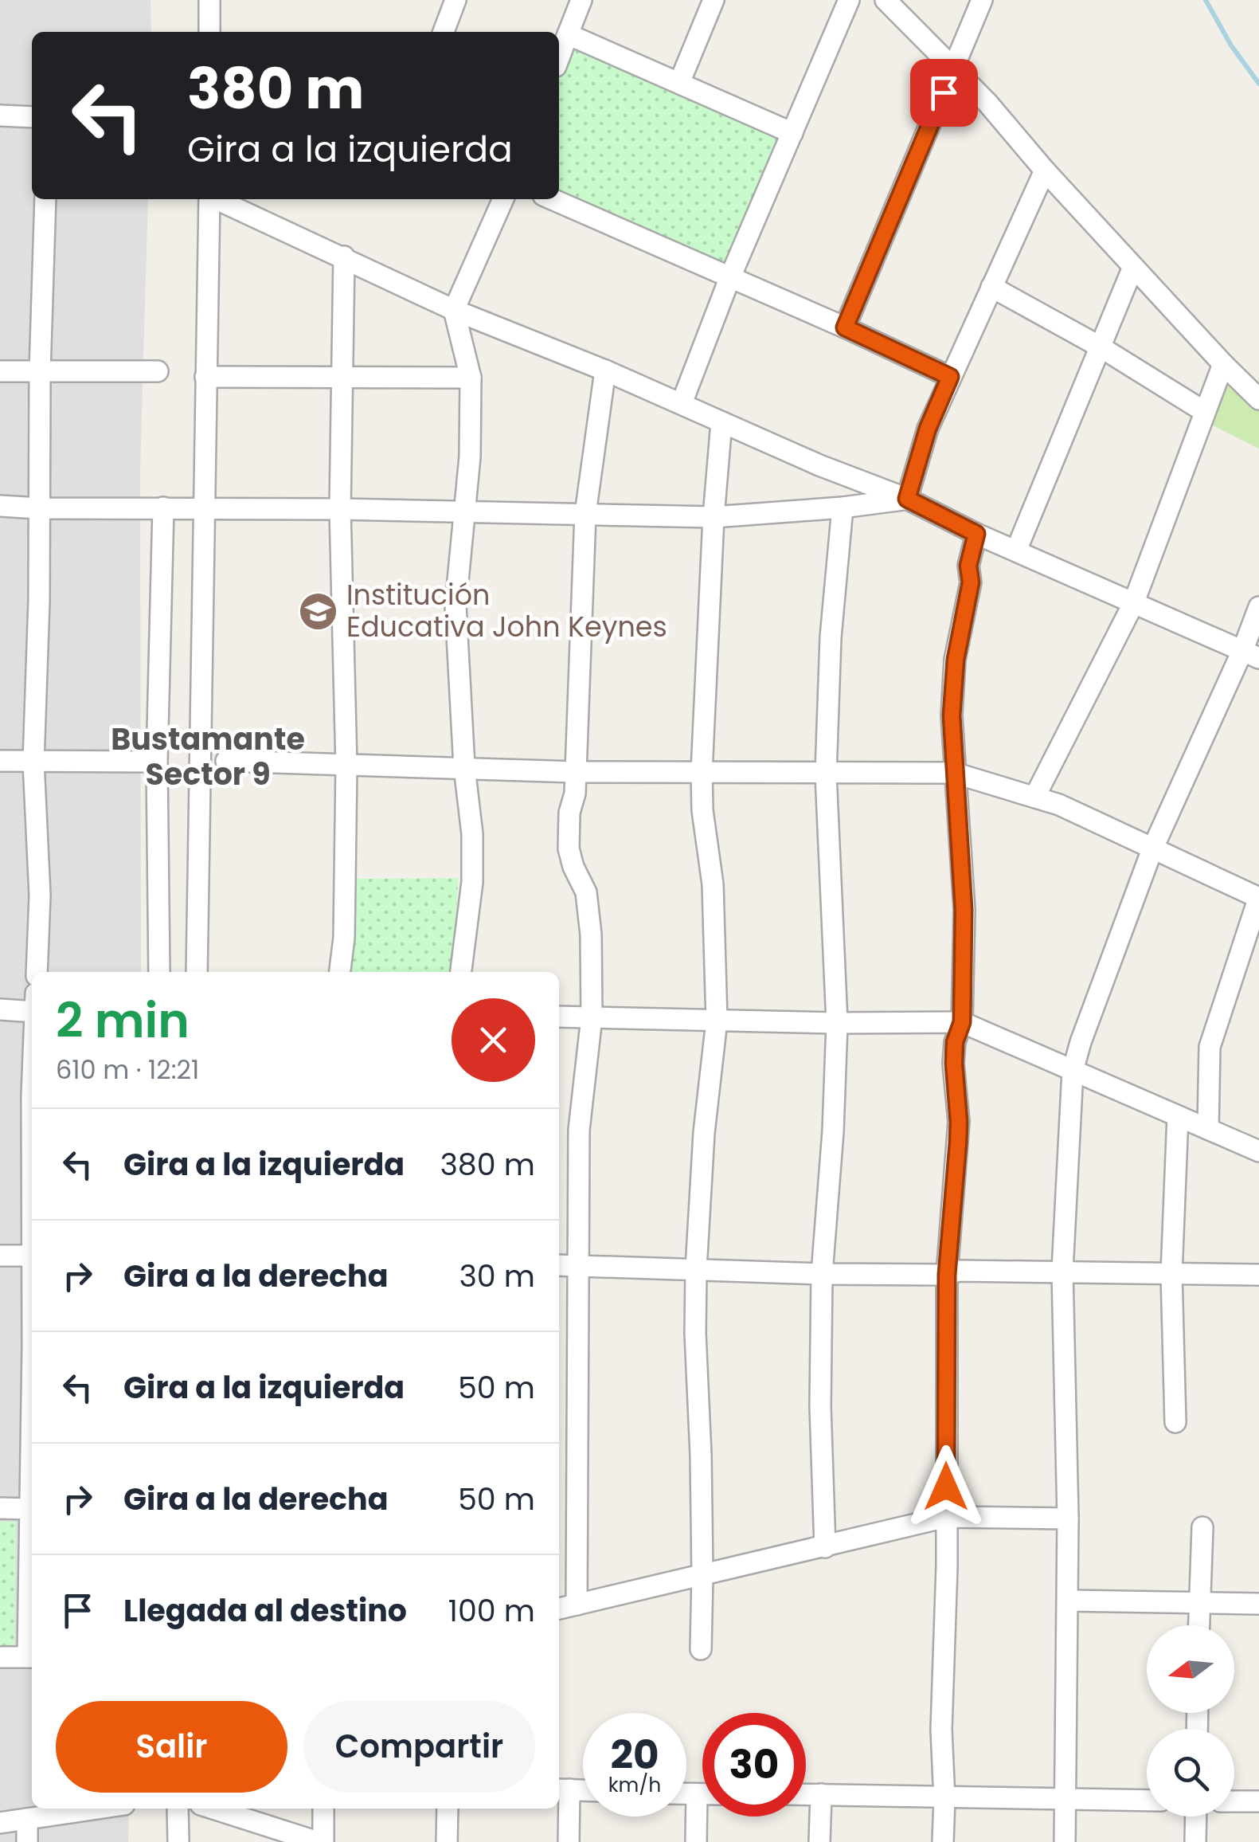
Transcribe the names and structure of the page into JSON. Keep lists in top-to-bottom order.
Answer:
{
  "districts": ["Bustamante Sector 9"],
  "places": {
    "school or university": ["Institución Educativa John Keynes"]
  },
  "north": "left",
  "page": {
    "turn": ["380 m", "Gira a la izquierda"],
    "heading": ["2 min", "610 m · 12:21"],
    "list": [
      {
        "name": "Gira a la izquierda",
        "value": "380 m"
      },
      {
        "name": "Gira a la derecha",
        "value": "30 m"
      },
      {
        "name": "Gira a la izquierda",
        "value": "50 m"
      },
      {
        "name": "Gira a la derecha",
        "value": "50 m"
      },
      {
        "name": "Llegada al destino",
        "value": "100 m"
      }
    ],
    "buttons": ["Salir", "Compartir"],
    "speed": "20 km/h",
    "limit": "30"
  }
}
